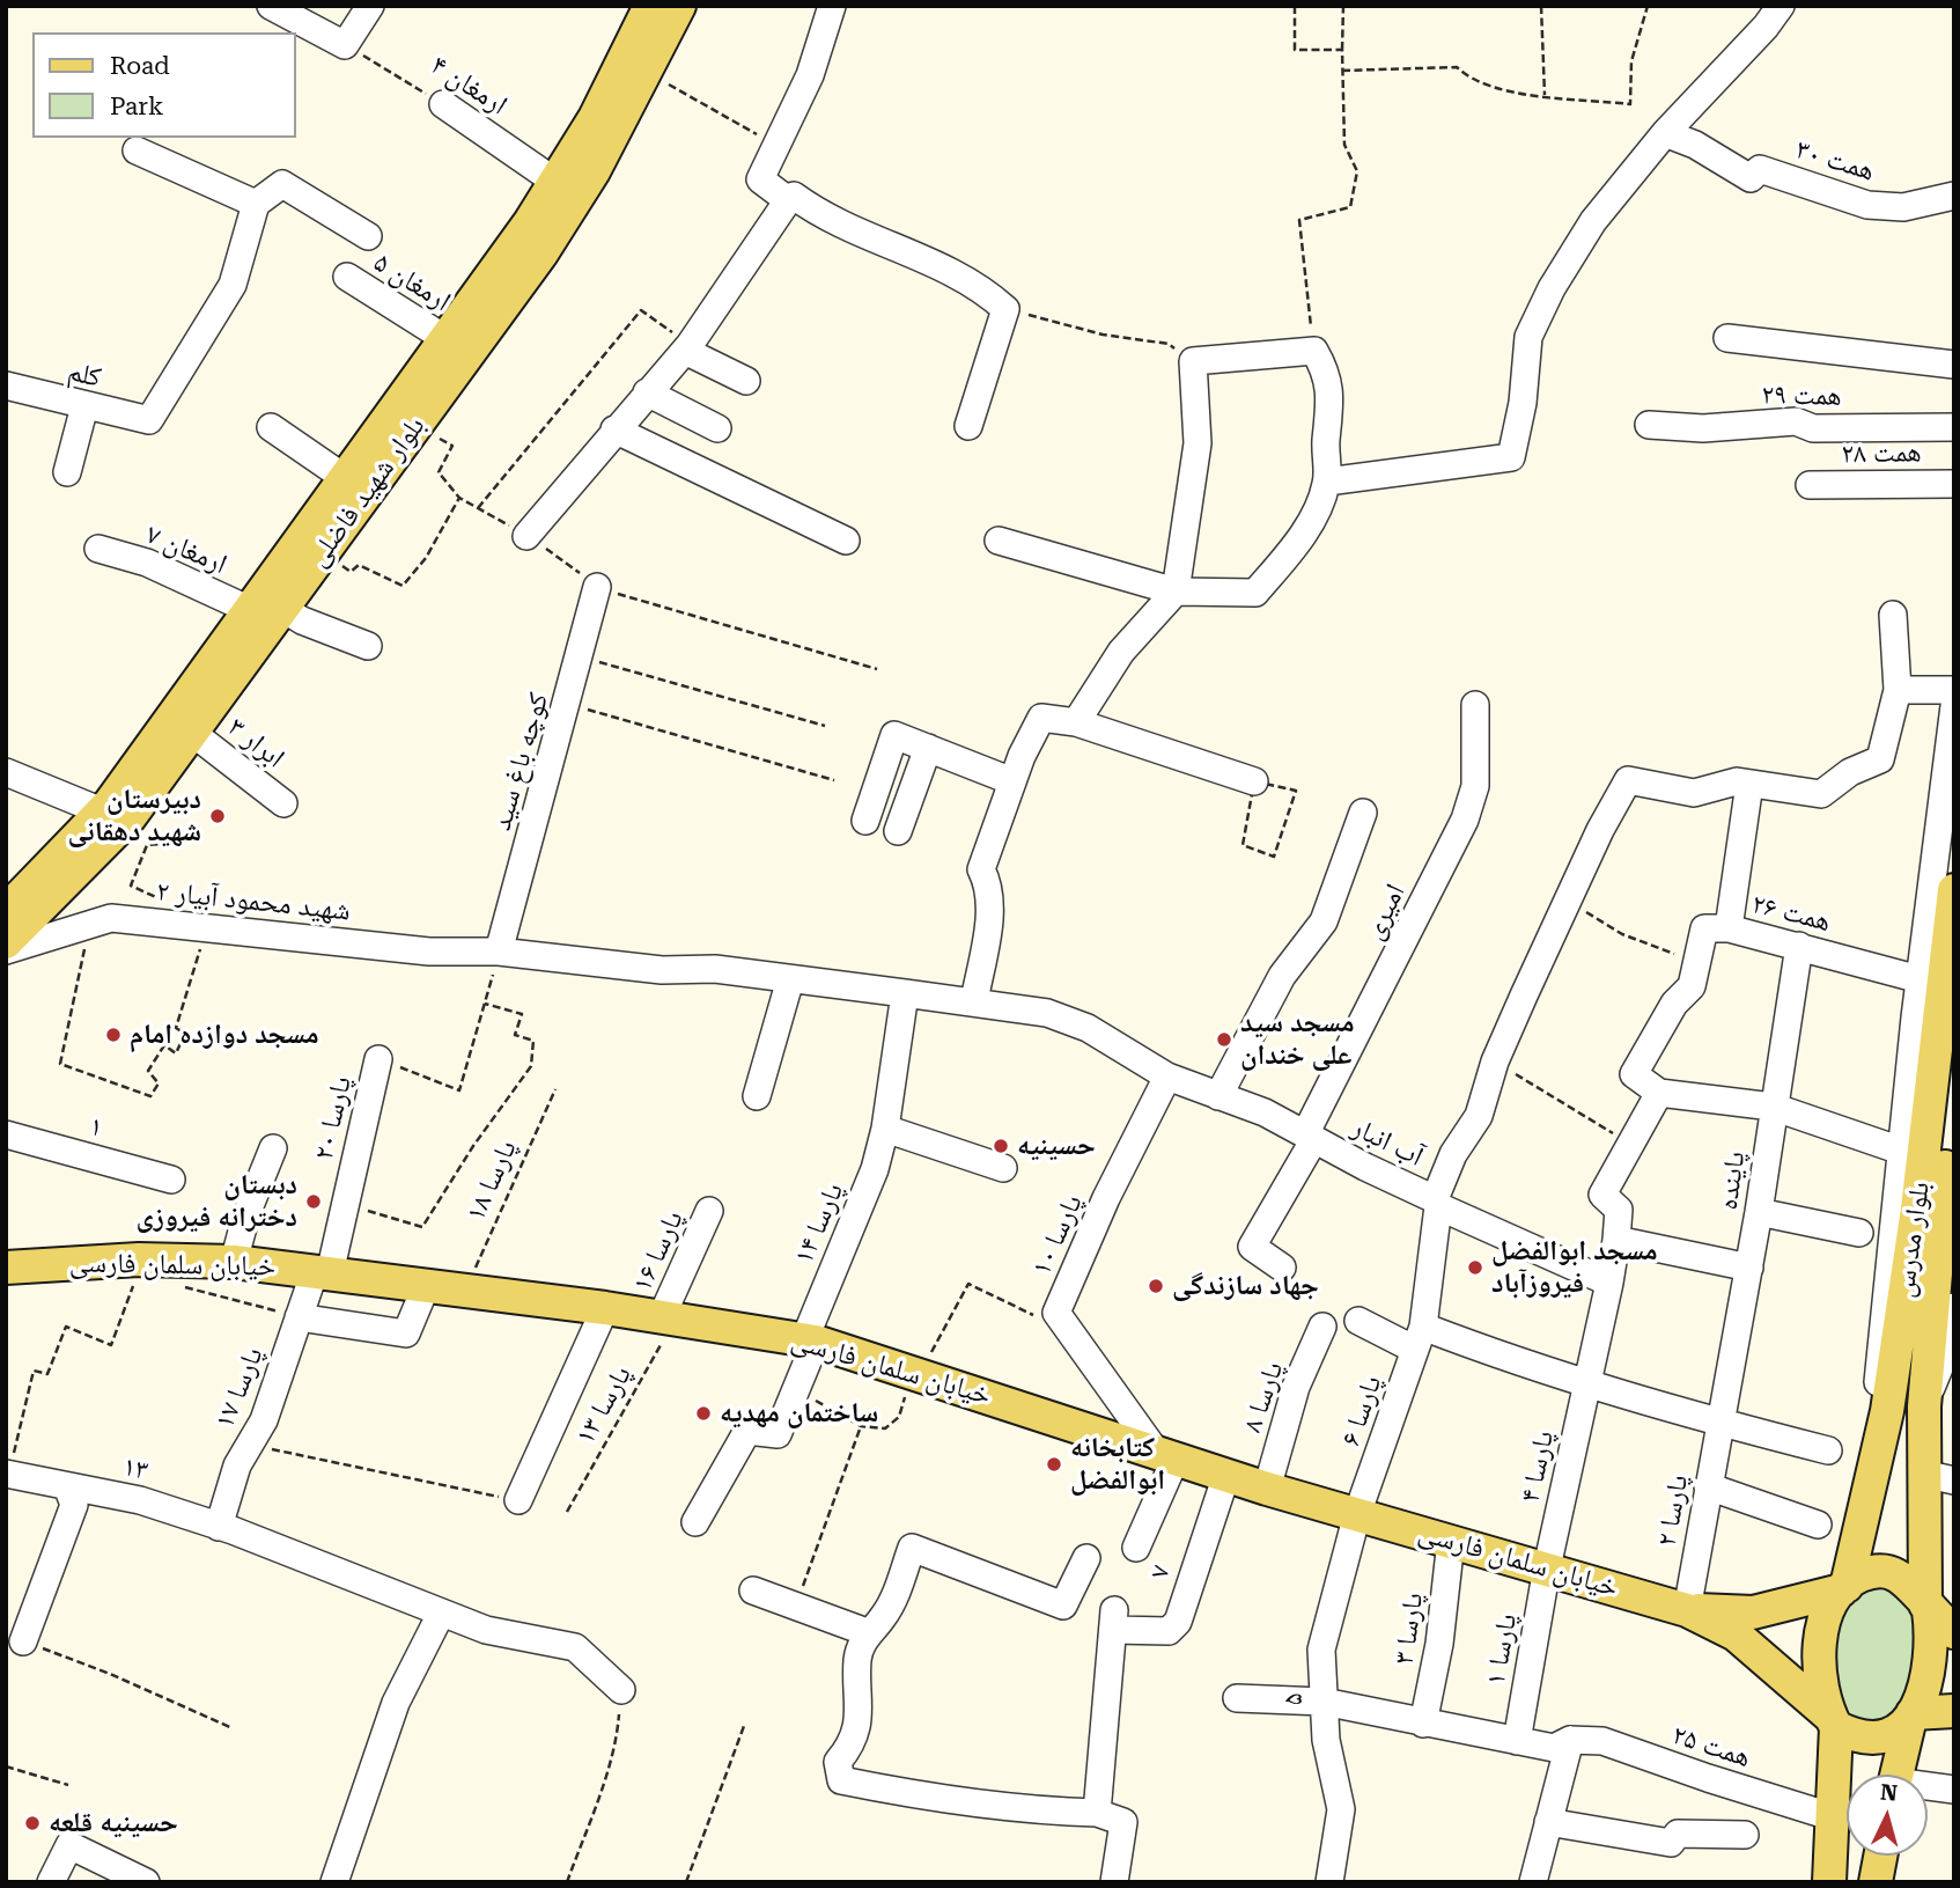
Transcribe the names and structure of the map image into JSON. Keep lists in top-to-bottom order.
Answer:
{
  "streets": {
    "main road": ["بلوار شهید فاضلی", "بلوار مدرس", "خیابان سلمان فارسی"],
    "street": [
      "ارمغان ۴",
      "همت ۳۰",
      "ارمغان ۵",
      "کلم",
      "همت ۲۹",
      "همت ۲۸",
      "ارمغان ۷",
      "ابرار ۳",
      "کوچه باغ سید",
      "شهید محمود آبیار ۲",
      "امیری",
      "همت ۲۶",
      "پارسا ۲۰",
      "۱",
      "آب انبار",
      "پاینده",
      "پارسا ۱۴",
      "پارسا ۱۰",
      "پارسا ۱۶",
      "پارسا ۱۷",
      "پارسا ۸",
      "پارسا ۶",
      "پارسا ۴",
      "۱۳",
      "پارسا ۲",
      "۷",
      "پارسا ۳",
      "پارسا ۱",
      "۵",
      "همت ۲۵"
    ],
    "path": ["پارسا ۱۸", "پارسا ۱۳"]
  },
  "crossings": [
    ["ارمغان ۴", "بلوار شهید فاضلی"],
    ["ارمغان ۵", "بلوار شهید فاضلی"],
    ["بلوار شهید فاضلی", "ارمغان ۷"],
    ["بلوار شهید فاضلی", "ابرار ۳"],
    ["کوچه باغ سید", "شهید محمود آبیار ۲"],
    ["کوچه باغ سید", "پارسا ۲۰"],
    ["شهید محمود آبیار ۲", "پارسا ۲۰"],
    ["شهید محمود آبیار ۲", "پارسا ۱۴"],
    ["شهید محمود آبیار ۲", "پارسا ۱۰"],
    ["امیری", "آب انبار"],
    ["همت ۲۶", "پاینده"],
    ["پارسا ۲۰", "خیابان سلمان فارسی"],
    ["پارسا ۲۰", "پارسا ۱۷"],
    ["آب انبار", "پارسا ۶"],
    ["آب انبار", "پارسا ۴"],
    ["پارسا ۱۸", "خیابان سلمان فارسی"],
    ["پاینده", "پارسا ۲"],
    ["پارسا ۱۴", "خیابان سلمان فارسی"],
    ["پارسا ۱۰", "خیابان سلمان فارسی"],
    ["بلوار مدرس", "خیابان سلمان فارسی"],
    ["پارسا ۱۶", "خیابان سلمان فارسی"],
    ["پارسا ۱۶", "پارسا ۱۳"],
    ["خیابان سلمان فارسی", "پارسا ۱۷"],
    ["خیابان سلمان فارسی", "پارسا ۸"],
    ["خیابان سلمان فارسی", "پارسا ۱۳"],
    ["خیابان سلمان فارسی", "پارسا ۶"],
    ["خیابان سلمان فارسی", "پارسا ۴"],
    ["خیابان سلمان فارسی", "پارسا ۲"],
    ["خیابان سلمان فارسی", "۷"],
    ["خیابان سلمان فارسی", "پارسا ۳"],
    ["خیابان سلمان فارسی", "پارسا ۱"],
    ["خیابان سلمان فارسی", "۵"],
    ["پارسا ۱۷", "۱۳"],
    ["پارسا ۶", "۵"],
    ["پارسا ۴", "پارسا ۱"],
    ["پارسا ۳", "همت ۲۵"],
    ["پارسا ۱", "همت ۲۵"],
    ["۵", "همت ۲۵"]
  ],
  "places": [
    "دبیرستان شهید دهقانی",
    "مسجد دوازده امام",
    "مسجد سید علی خندان",
    "حسینیه",
    "دبستان دخترانه فیروزی",
    "مسجد ابوالفضل فیروزآباد",
    "جهاد سازندگی",
    "ساختمان مهدیه",
    "کتابخانه ابوالفضل",
    "حسینیه قلعه"
  ],
  "legend": ["Road", "Park"],
  "north": "top"
}
